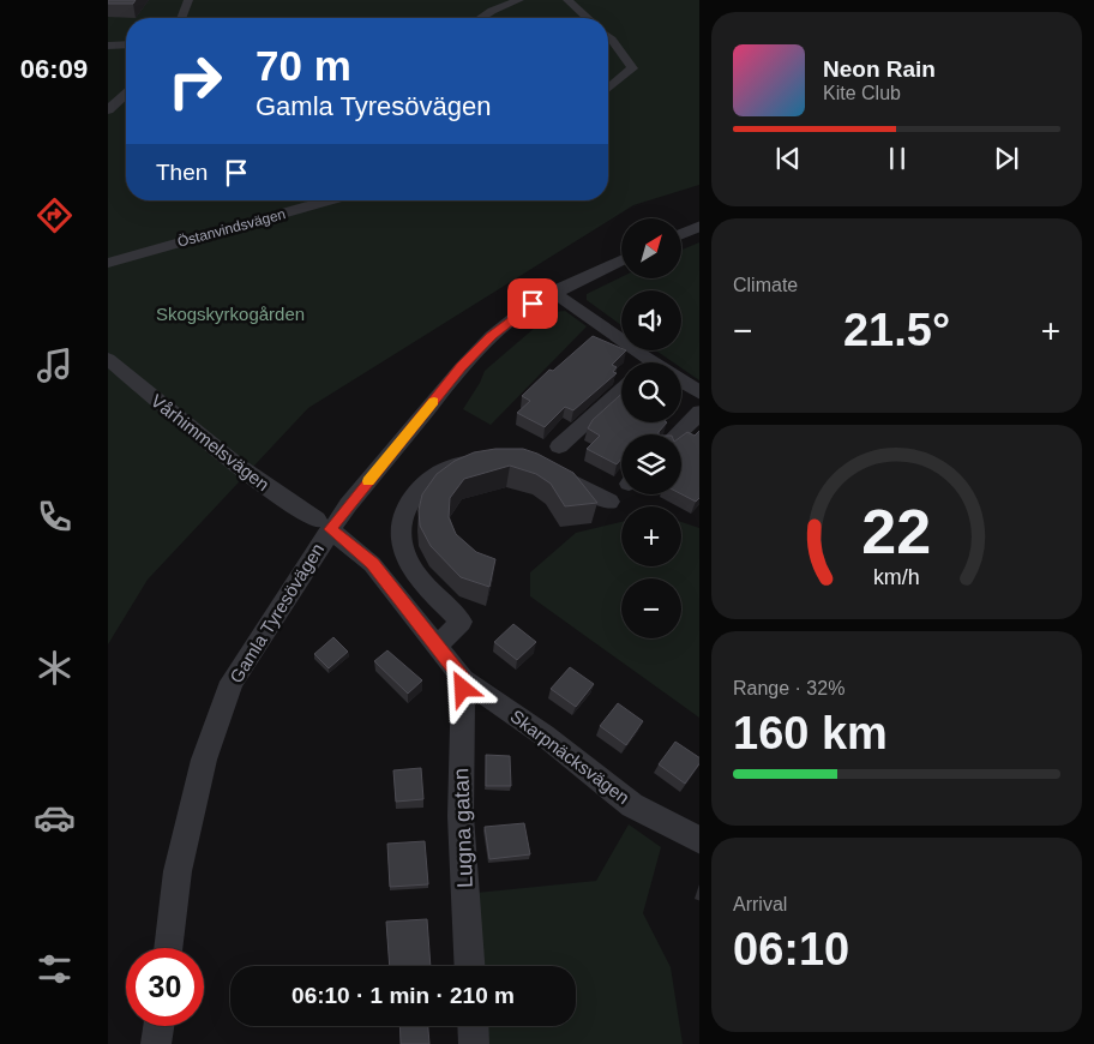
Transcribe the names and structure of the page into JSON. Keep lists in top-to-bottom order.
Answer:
{
  "streets": {
    "street": [
      "Östanvindsvägen",
      "Vårhimmelsvägen",
      "Gamla Tyresövägen",
      "Skarpnäcksvägen",
      "Lugna gatan"
    ]
  },
  "crossings": [
    ["Vårhimmelsvägen", "Gamla Tyresövägen"],
    ["Vårhimmelsvägen", "Skarpnäcksvägen"],
    ["Gamla Tyresövägen", "Skarpnäcksvägen"],
    ["Skarpnäcksvägen", "Lugna gatan"]
  ],
  "parks": ["Skogskyrkogården"],
  "north": "top right",
  "page": {
    "tabs": "06:09",
    "turn": ["70 m", "Gamla Tyresövägen"],
    "song": ["Neon Rain", "Kite Club"],
    "then": "Then",
    "map_buttons": ["+", "−"],
    "tile": [
      "Climate",
      ["Range · 32%", "160 km"],
      ["Arrival", "06:10"]
    ],
    "heat": ["−", "21.5°", "+"],
    "limit": "30",
    "trip": "06:10 · 1 min · 210 m",
    "gauge": ["22", "km/h"]
  }
}
